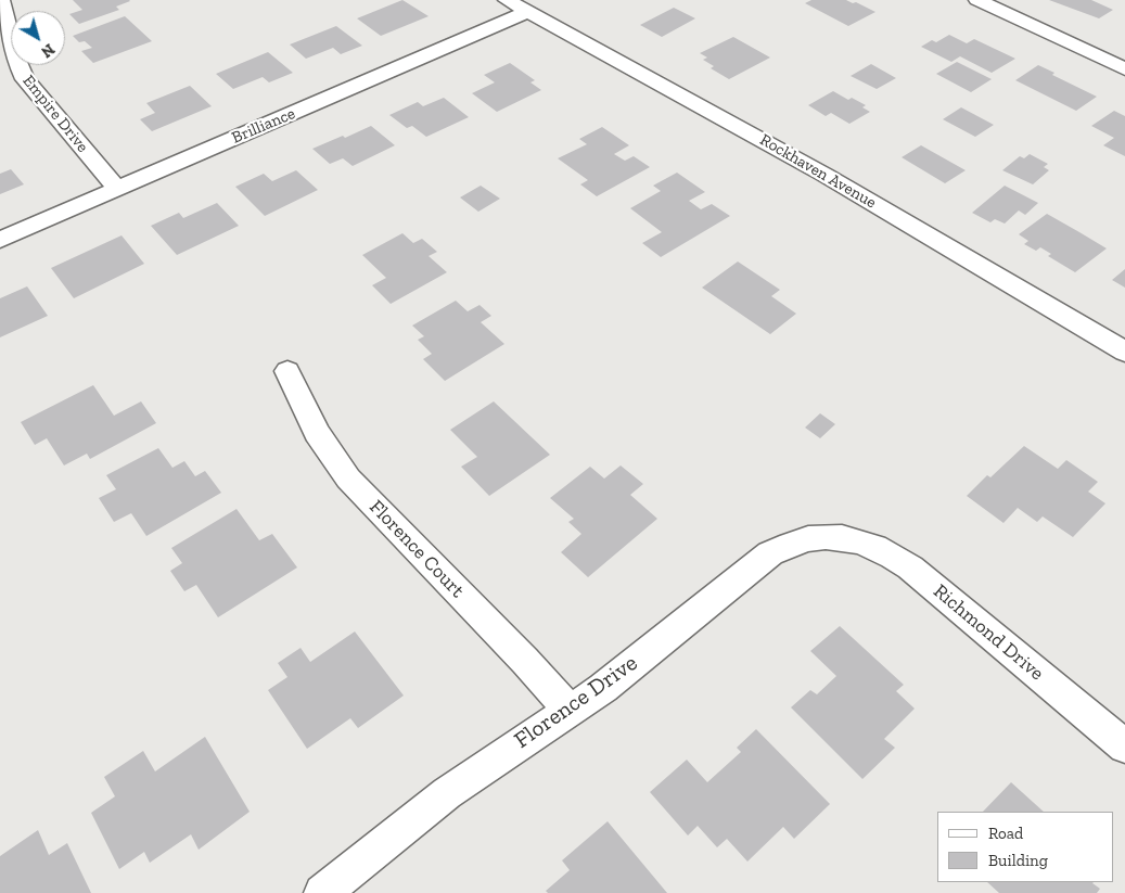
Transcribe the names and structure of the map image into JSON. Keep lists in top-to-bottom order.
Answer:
{
  "streets": {
    "street": [
      "Empire Drive",
      "Brilliance",
      "Rockhaven Avenue",
      "Florence Court",
      "Richmond Drive",
      "Florence Drive"
    ]
  },
  "crossings": [
    ["Empire Drive", "Brilliance"],
    ["Brilliance", "Rockhaven Avenue"],
    ["Florence Court", "Florence Drive"],
    ["Richmond Drive", "Florence Drive"]
  ],
  "legend": ["Road", "Building"],
  "north": "bottom right"
}
